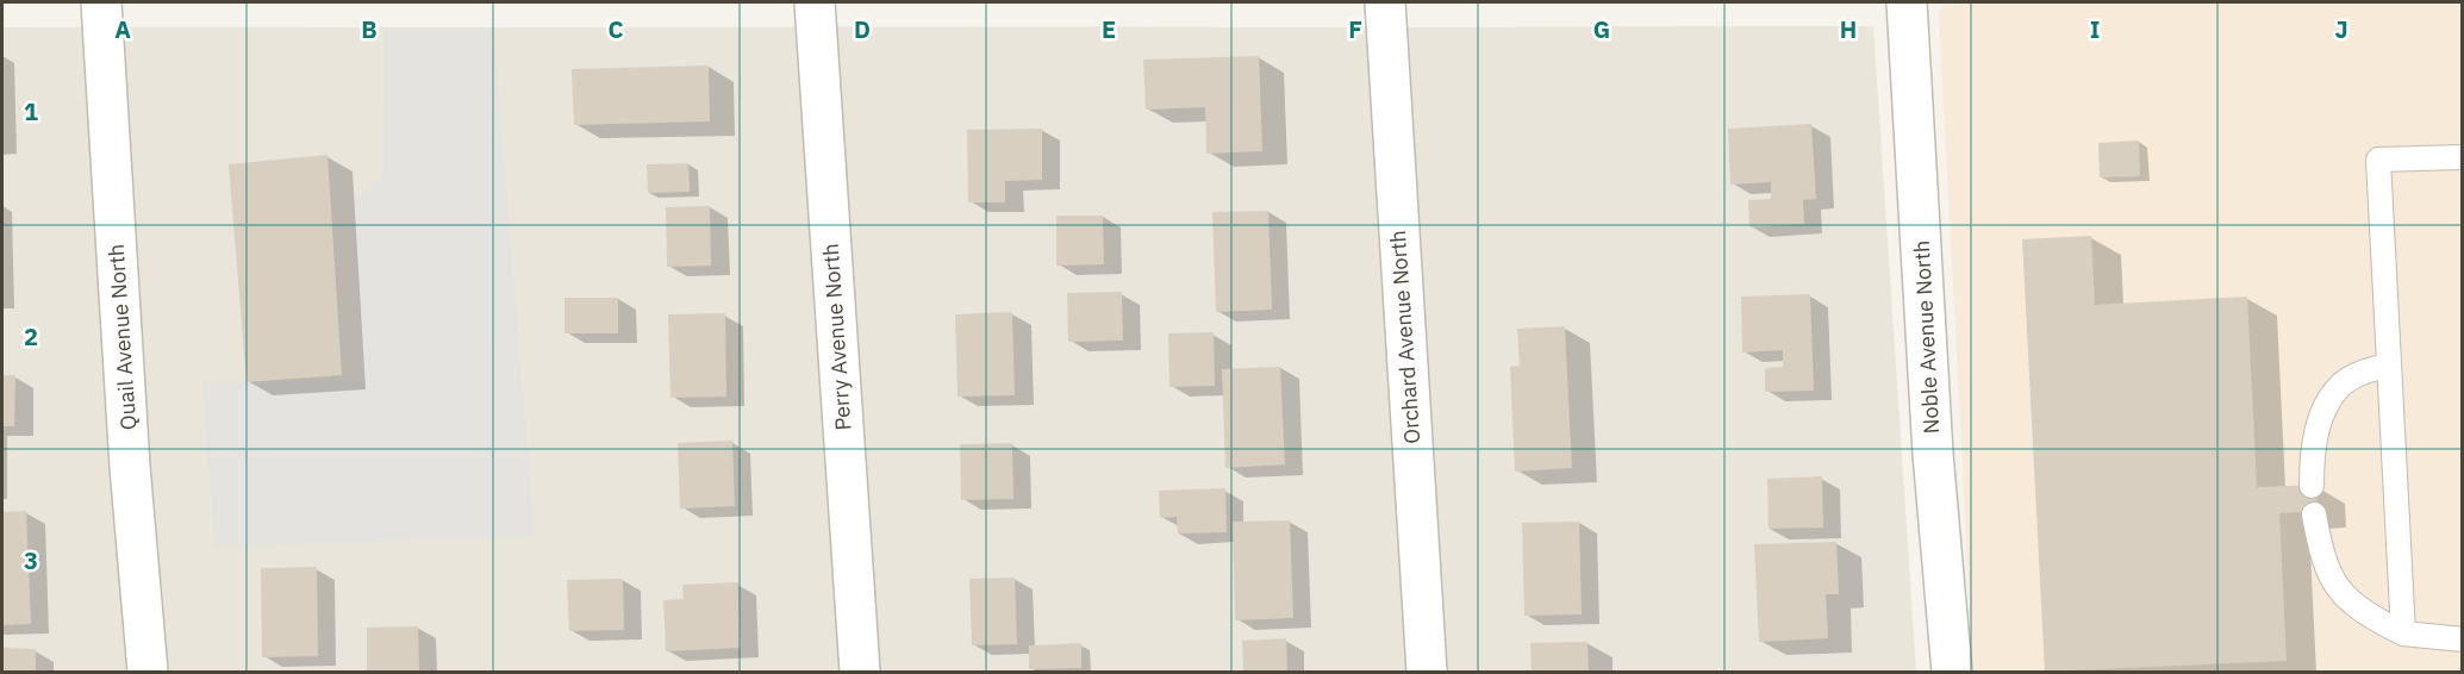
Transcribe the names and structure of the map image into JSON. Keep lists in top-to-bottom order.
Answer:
{
  "streets": {
    "street": [
      "Quail Avenue North",
      "Perry Avenue North",
      "Orchard Avenue North",
      "Noble Avenue North"
    ]
  },
  "grid": {
    "columns": [
      "A",
      "B",
      "C",
      "D",
      "E",
      "F",
      "G",
      "H",
      "I",
      "J"
    ],
    "rows": ["1", "2", "3"]
  }
}
